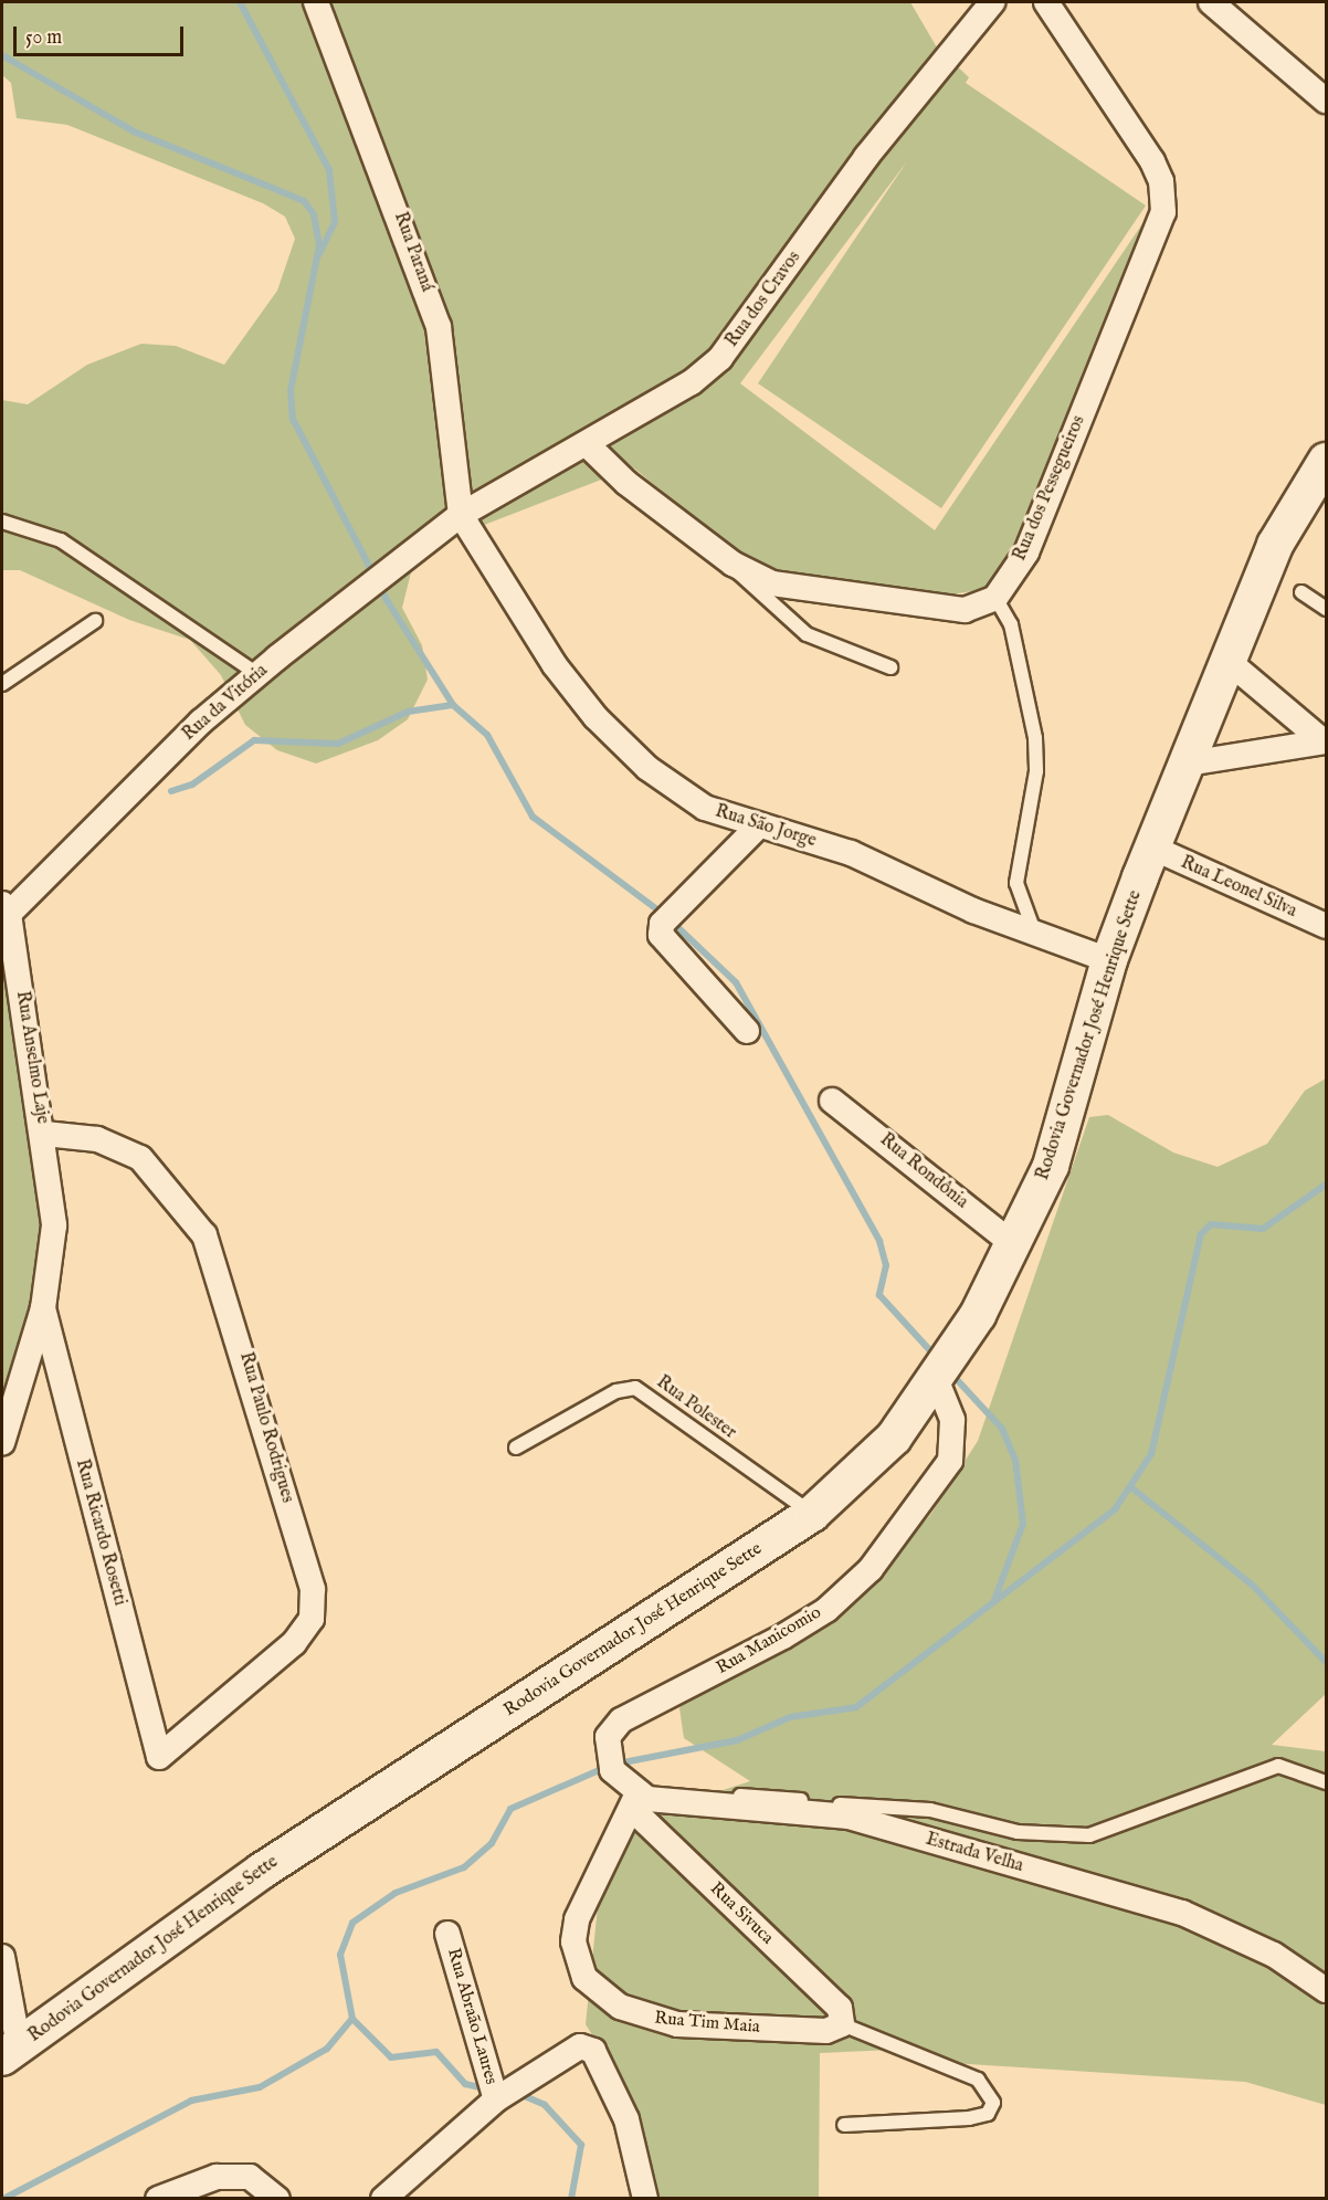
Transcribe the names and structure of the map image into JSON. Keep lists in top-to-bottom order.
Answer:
{
  "streets": {
    "main road": ["Rodovia Governador José Henrique Sette"],
    "street": [
      "Rua Paraná",
      "Rua dos Cravos",
      "Rua dos Pessegueiros",
      "Rua da Vitória",
      "Rua São Jorge",
      "Rua Leonel Silva",
      "Rua Anselmo Laje",
      "Rua Rondônia",
      "Rua Paulo Rodrigues",
      "Rua Ricardo Rosetti",
      "Rua Manicomio",
      "Estrada Velha",
      "Rua Sivuca",
      "Rua Abraão Laures",
      "Rua Tim Maia"
    ],
    "lane": ["Rua Polester"]
  },
  "crossings": [
    ["Rua Paraná", "Rua dos Cravos"],
    ["Rua Paraná", "Rua da Vitória"],
    ["Rua Paraná", "Rua São Jorge"],
    ["Rua dos Cravos", "Rua da Vitória"],
    ["Rua dos Cravos", "Rua São Jorge"],
    ["Rua da Vitória", "Rua São Jorge"],
    ["Rua da Vitória", "Rua Anselmo Laje"],
    ["Rua São Jorge", "Rodovia Governador José Henrique Sette"],
    ["Rua Leonel Silva", "Rodovia Governador José Henrique Sette"],
    ["Rodovia Governador José Henrique Sette", "Rua Rondônia"],
    ["Rodovia Governador José Henrique Sette", "Rua Polester"],
    ["Rodovia Governador José Henrique Sette", "Rua Manicomio"],
    ["Rua Anselmo Laje", "Rua Paulo Rodrigues"],
    ["Rua Anselmo Laje", "Rua Ricardo Rosetti"],
    ["Rua Paulo Rodrigues", "Rua Ricardo Rosetti"],
    ["Rua Manicomio", "Estrada Velha"],
    ["Estrada Velha", "Rua Sivuca"],
    ["Estrada Velha", "Rua Tim Maia"],
    ["Rua Sivuca", "Rua Tim Maia"]
  ],
  "scale_bar": "50 m"
}
